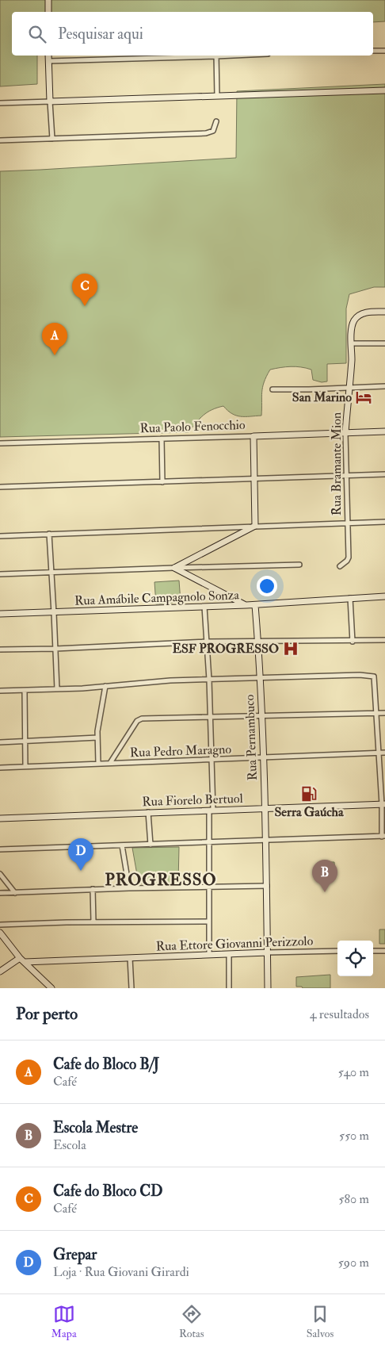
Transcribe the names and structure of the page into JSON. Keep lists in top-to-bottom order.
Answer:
{
  "streets": {
    "street": [
      "Rua Paolo Fenocchio",
      "Rua Bramante Mion",
      "Rua Amábile Campagnolo Sonza",
      "Rua Pernambuco",
      "Rua Pedro Maragno",
      "Rua Fiorelo Bertuol",
      "Rua Ettore Giovanni Perizzolo"
    ]
  },
  "crossings": [
    ["Rua Paolo Fenocchio", "Rua Bramante Mion"],
    ["Rua Amábile Campagnolo Sonza", "Rua Pernambuco"],
    ["Rua Pernambuco", "Rua Pedro Maragno"],
    ["Rua Pernambuco", "Rua Fiorelo Bertuol"],
    ["Rua Pernambuco", "Rua Ettore Giovanni Perizzolo"]
  ],
  "districts": ["PROGRESSO"],
  "places": {
    "hotel": ["San Marino"],
    "hospital": ["ESF PROGRESSO"],
    "fuel station": ["Serra Gaúcha"]
  },
  "page": {
    "search": "Pesquisar aqui",
    "pins": [
      "C",
      "A",
      "D",
      "B"
    ],
    "heading": ["Por perto", "4 resultados"],
    "list": [
      {
        "mark": "A",
        "name": "Cafe do Bloco B/J",
        "note": "Café",
        "value": "540 m"
      },
      {
        "mark": "B",
        "name": "Escola Mestre",
        "note": "Escola",
        "value": "550 m"
      },
      {
        "mark": "C",
        "name": "Cafe do Bloco CD",
        "note": "Café",
        "value": "580 m"
      },
      {
        "mark": "D",
        "name": "Grepar",
        "note": "Loja · Rua Giovani Girardi",
        "value": "590 m"
      }
    ],
    "nav": ["Mapa", "Rotas", "Salvos"]
  }
}
